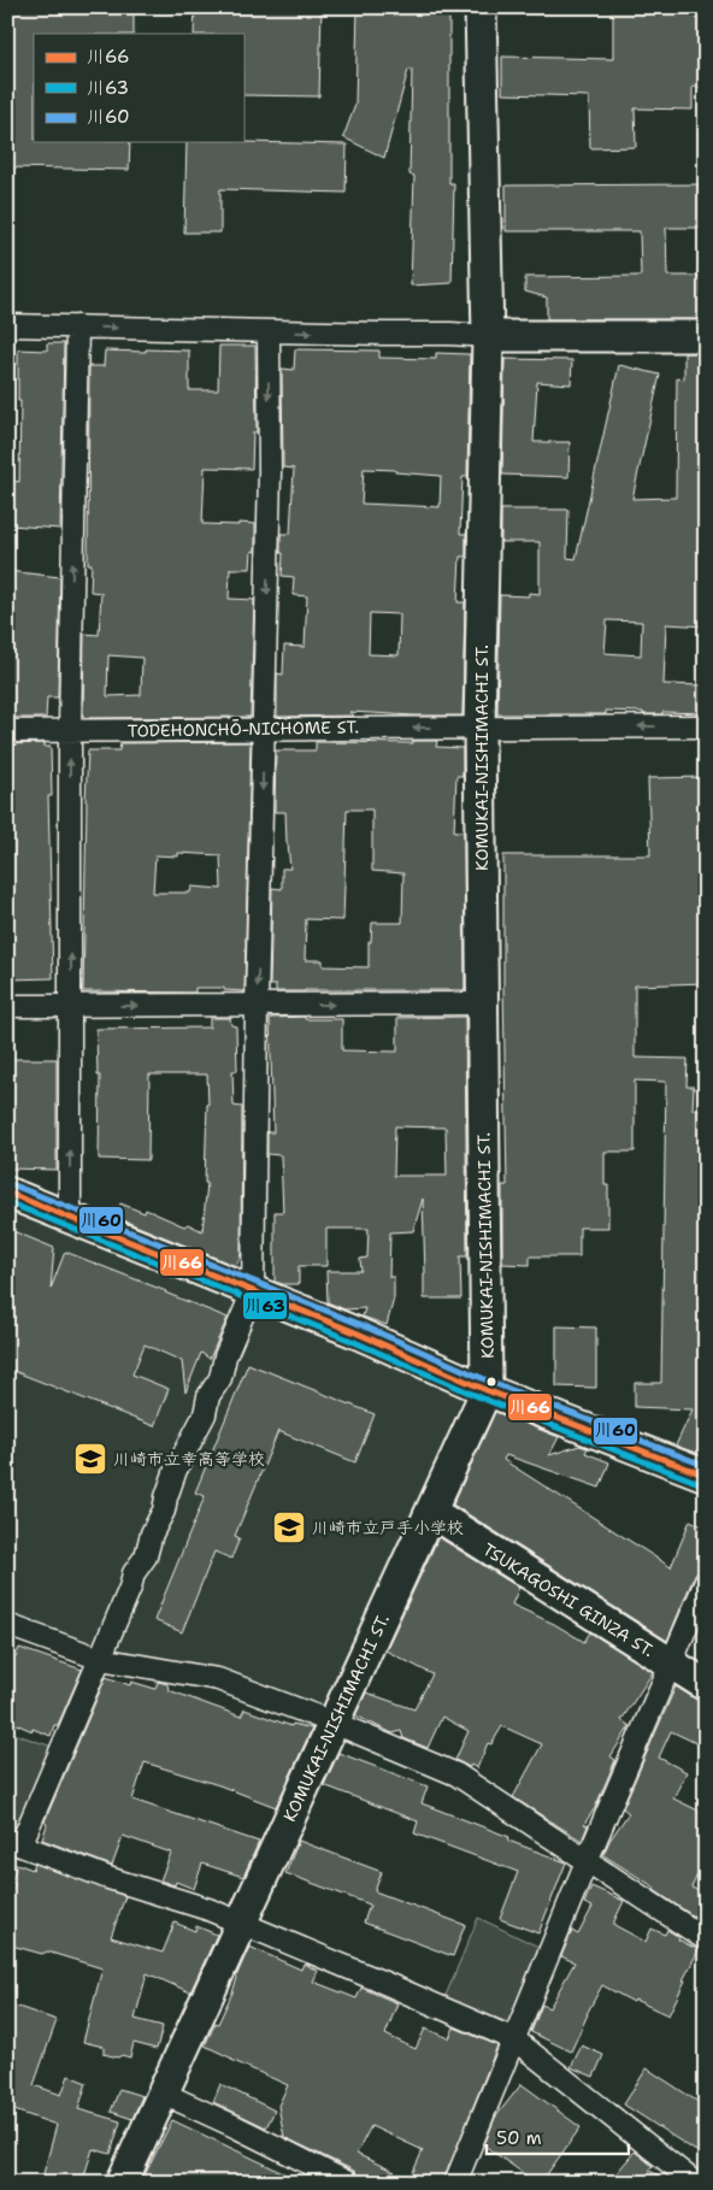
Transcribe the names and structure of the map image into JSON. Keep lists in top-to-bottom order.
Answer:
{
  "streets": {
    "street": ["TODEHONCHŌ-NICHOME ST.", "KOMUKAI-NISHIMACHI ST.", "TSUKAGOSHI GINZA ST."]
  },
  "crossings": [
    ["TODEHONCHŌ-NICHOME ST.", "KOMUKAI-NISHIMACHI ST."],
    ["KOMUKAI-NISHIMACHI ST.", "TSUKAGOSHI GINZA ST."]
  ],
  "one_way": ["TODEHONCHŌ-NICHOME ST."],
  "places": {
    "school or university": ["川崎市立幸高等学校", "川崎市立戸手小学校"]
  },
  "lines": ["transit line 川60", "transit line 川66", "transit line 川63"],
  "legend": ["川66", "川63", "川60"],
  "scale_bar": "50 m"
}
